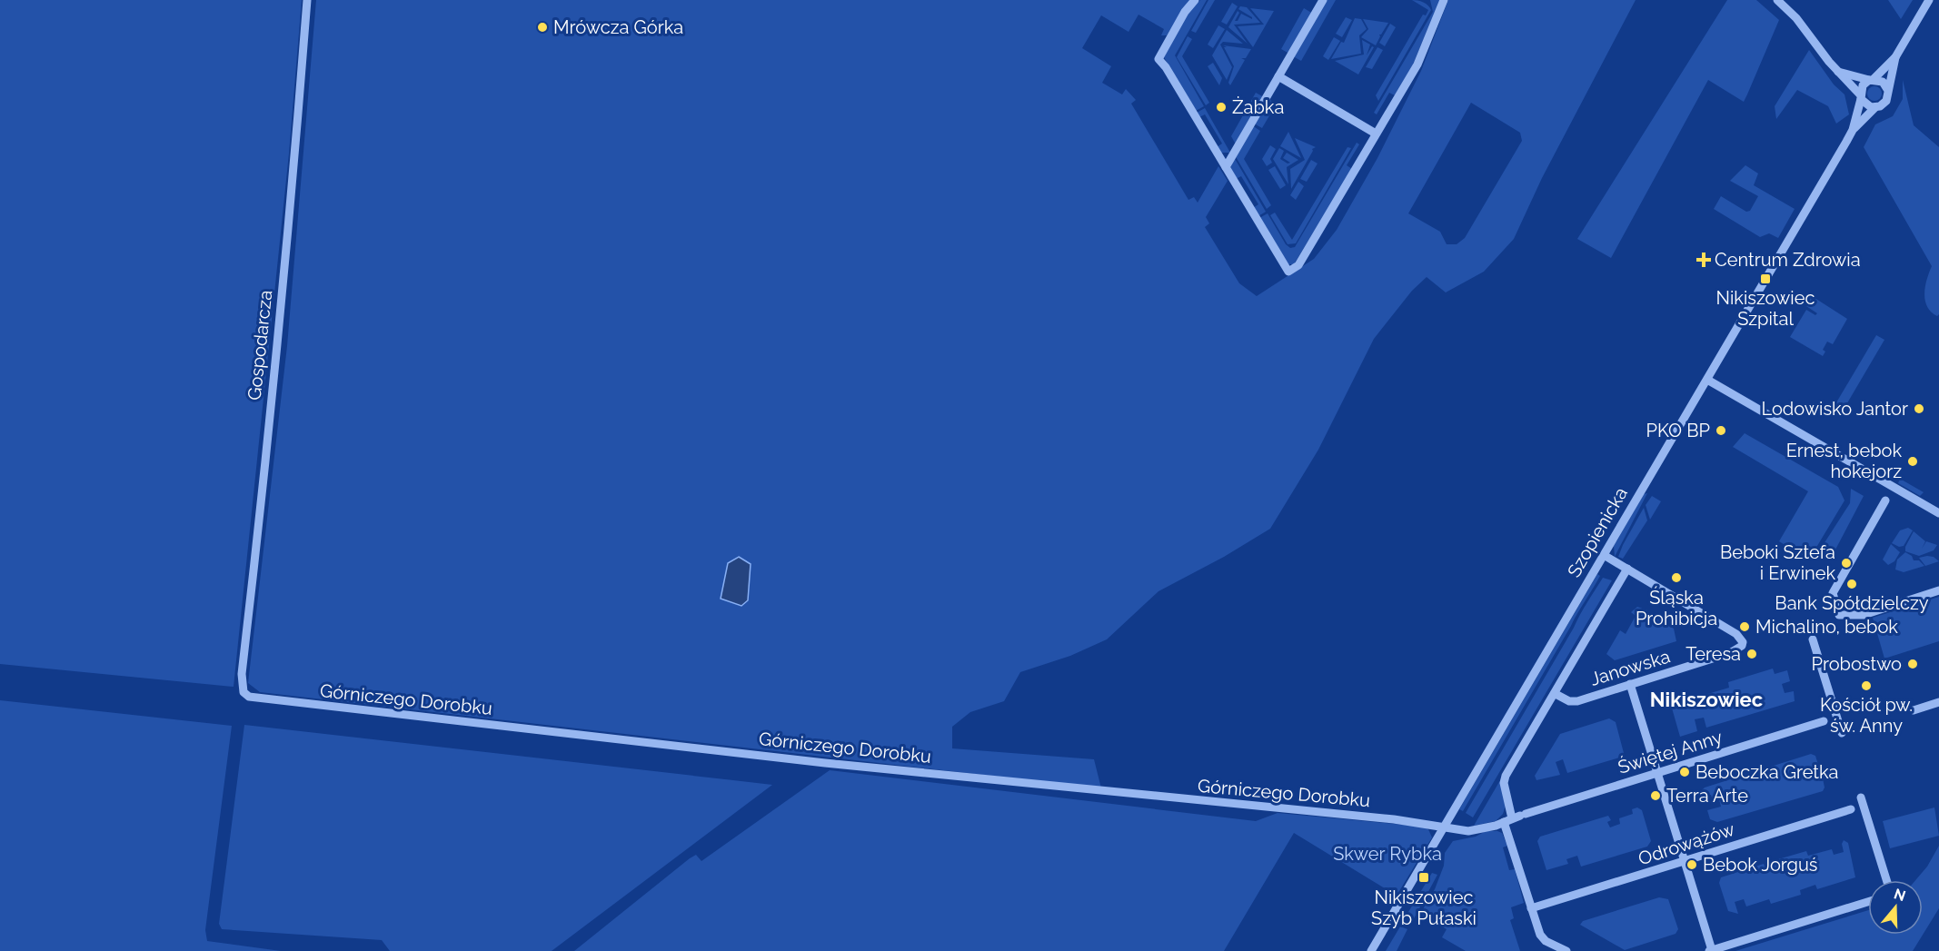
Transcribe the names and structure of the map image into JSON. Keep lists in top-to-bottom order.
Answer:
{
  "streets": {
    "street": [
      "Gospodarcza",
      "Szopienicka",
      "Janowska",
      "Górniczego Dorobku",
      "Świętej Anny",
      "Odrowążów"
    ]
  },
  "crossings": [
    ["Gospodarcza", "Górniczego Dorobku"],
    ["Szopienicka", "Górniczego Dorobku"],
    ["Szopienicka", "Świętej Anny"],
    ["Janowska", "Świętej Anny"],
    ["Janowska", "Odrowążów"],
    ["Górniczego Dorobku", "Świętej Anny"]
  ],
  "districts": ["Nikiszowiec"],
  "parks": ["Skwer Rybka"],
  "places": {
    "other": [
      "Mrówcza Górka",
      "Żabka",
      "Lodowisko Jantor",
      "PKO BP",
      "Ernest, bebok hokejorz",
      "Beboki Sztefa i Erwinek",
      "Śląska Prohibicja",
      "Bank Spółdzielczy",
      "Michalino, bebok",
      "Teresa",
      "Probostwo",
      "Kościół pw. św. Anny",
      "Beboczka Gretka",
      "Terra Arte",
      "Bebok Jorguś"
    ],
    "health": ["Centrum Zdrowia"],
    "transit": ["Nikiszowiec Szpital", "Nikiszowiec Szyb Pułaski"]
  },
  "north": "top"
}
